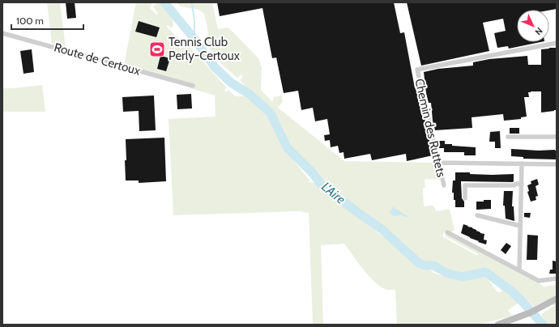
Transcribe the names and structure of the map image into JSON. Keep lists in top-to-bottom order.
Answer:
{
  "streets": {
    "street": ["Route de Certoux", "Chemin des Ruttets"]
  },
  "water": ["L'Aire"],
  "places": {
    "sports": ["Tennis Club Perly-Certoux"]
  },
  "scale_bar": "100 m",
  "north": "bottom right"
}
